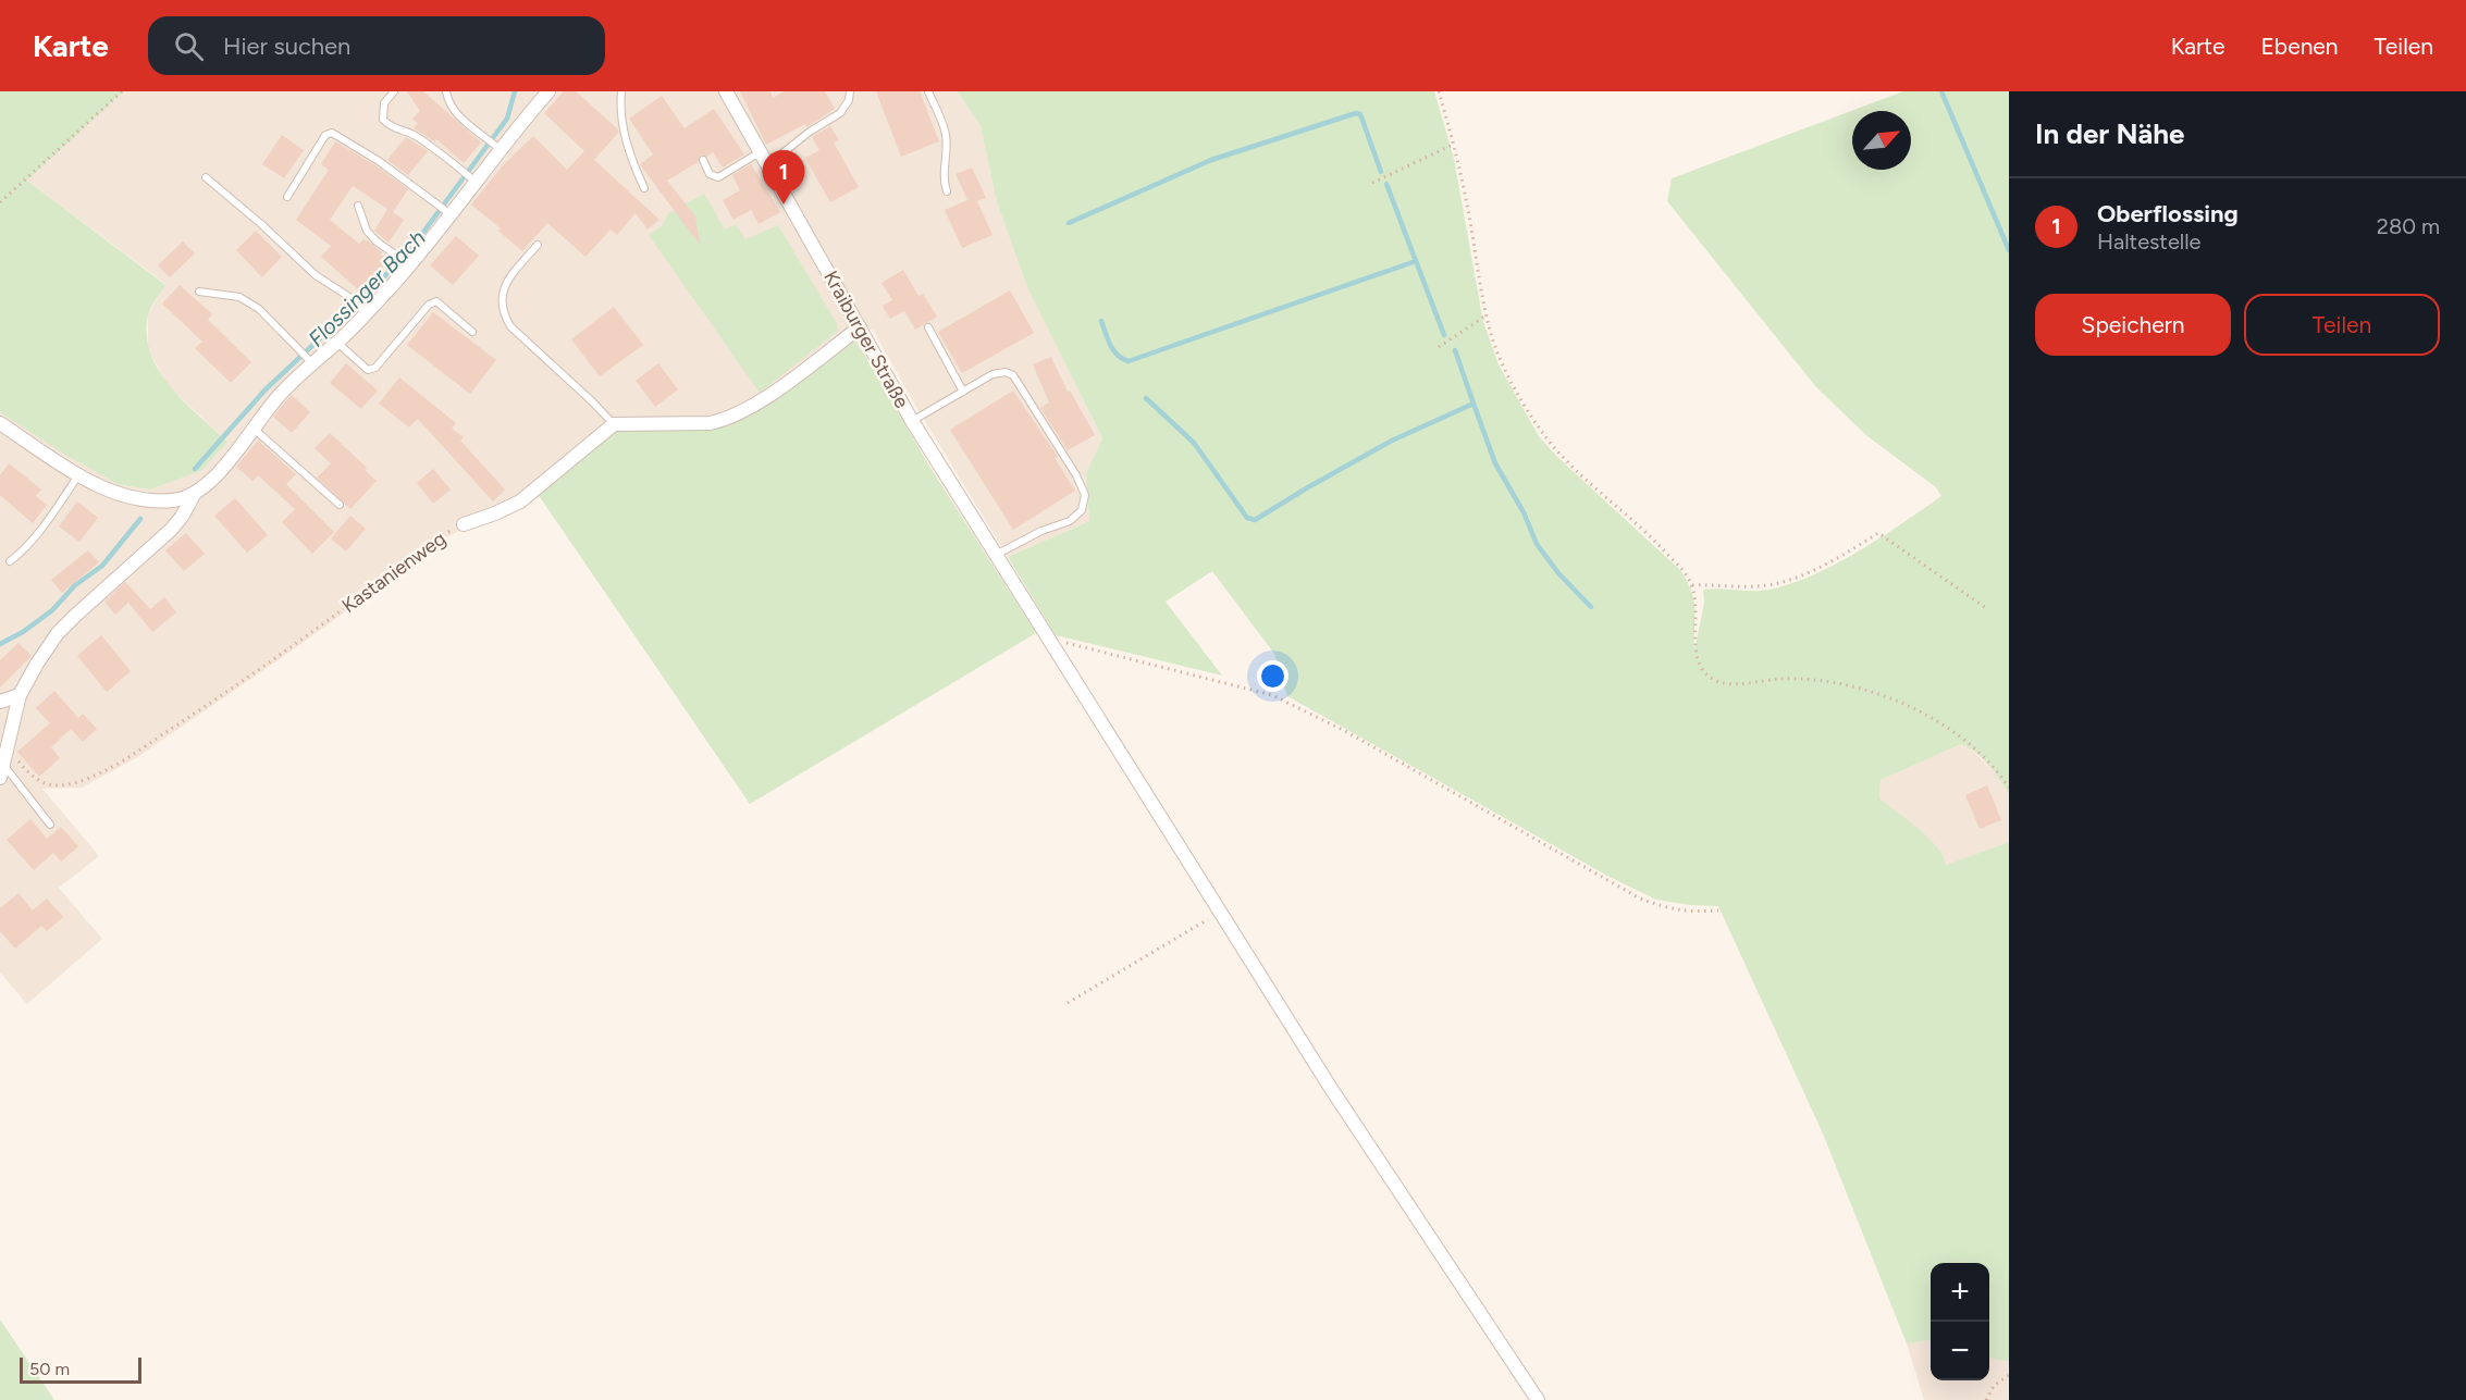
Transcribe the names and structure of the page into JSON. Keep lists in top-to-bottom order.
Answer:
{
  "streets": {
    "street": ["Kraiburger Straße", "Kastanienweg"]
  },
  "water": ["Flossinger Bach"],
  "scale_bar": "50 m",
  "north": "top right",
  "page": {
    "header": "Karte",
    "search": "Hier suchen",
    "nav": ["Karte", "Ebenen", "Teilen"],
    "heading": "In der Nähe",
    "pins": "1",
    "list": [
      {
        "mark": "1",
        "name": "Oberflossing",
        "note": "Haltestelle",
        "value": "280 m"
      }
    ],
    "buttons": ["Speichern", "Teilen"],
    "map_buttons": ["+", "−"],
    "scale": "50 m"
  }
}
